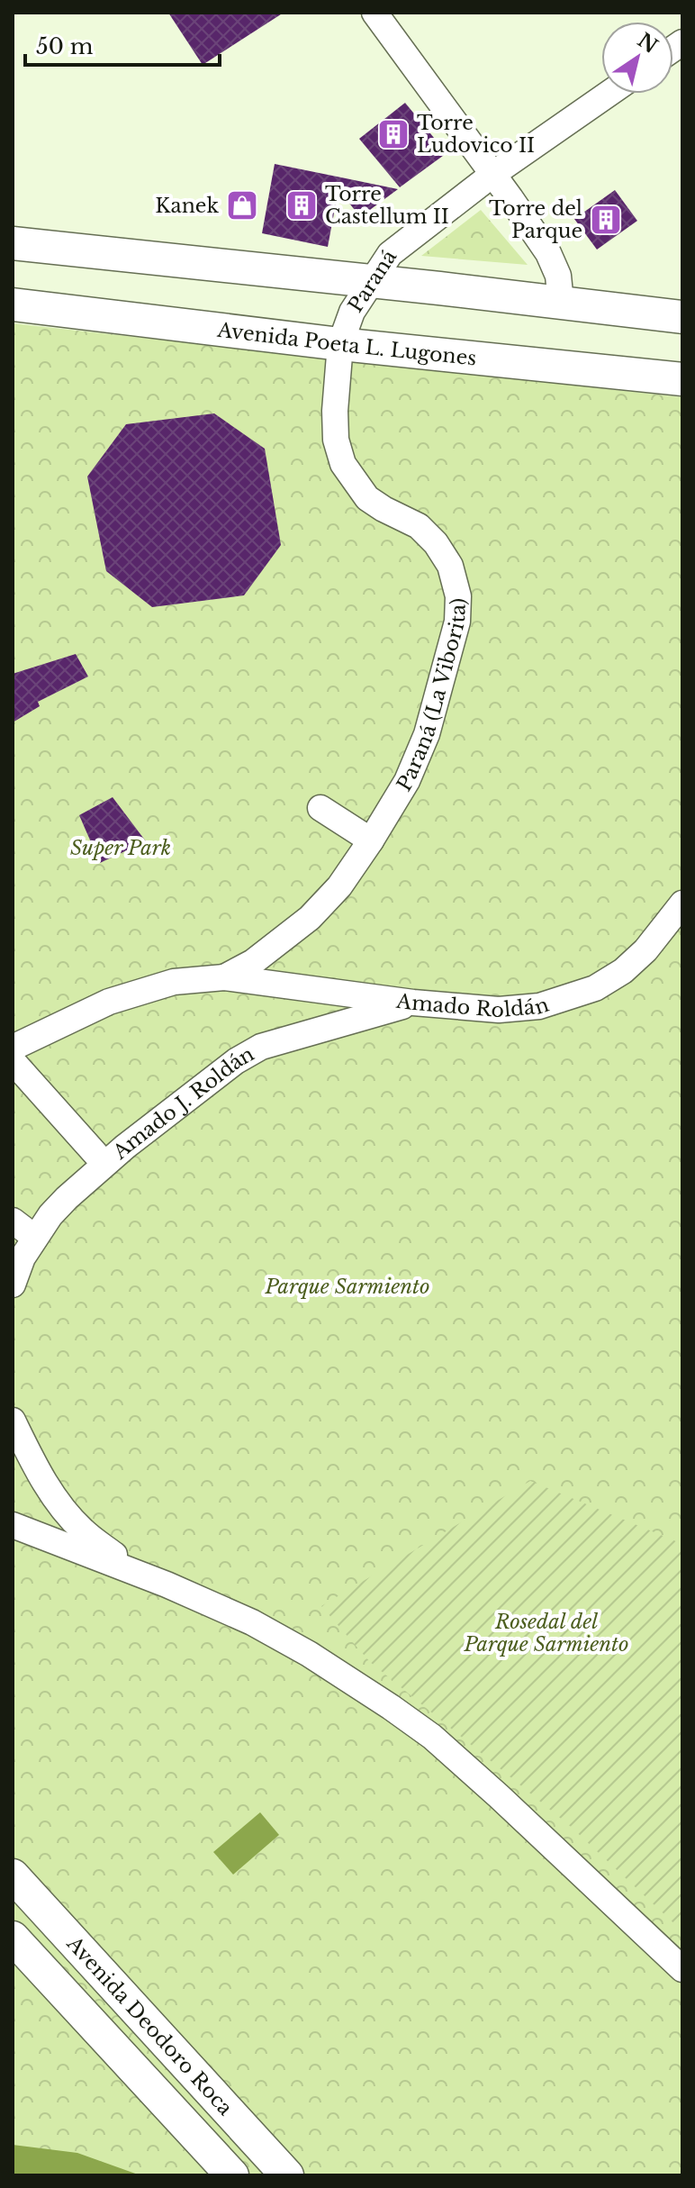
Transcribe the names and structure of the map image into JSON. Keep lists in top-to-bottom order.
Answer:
{
  "streets": {
    "main road": ["Avenida Poeta L. Lugones", "Avenida Deodoro Roca"],
    "street": [
      "Paraná",
      "Paraná (La Viborita)",
      "Amado Roldán",
      "Amado J. Roldán"
    ]
  },
  "crossings": [
    ["Paraná", "Avenida Poeta L. Lugones"],
    ["Paraná", "Paraná (La Viborita)"],
    ["Avenida Poeta L. Lugones", "Paraná (La Viborita)"],
    ["Paraná (La Viborita)", "Amado Roldán"],
    ["Amado Roldán", "Amado J. Roldán"]
  ],
  "parks": ["Super Park", "Parque Sarmiento", "Rosedal del Parque Sarmiento"],
  "places": {
    "building": ["Torre Ludovico II", "Torre Castellum II", "Torre del Parque"],
    "shop": ["Kanek"]
  },
  "scale_bar": "50 m",
  "north": "top right"
}
